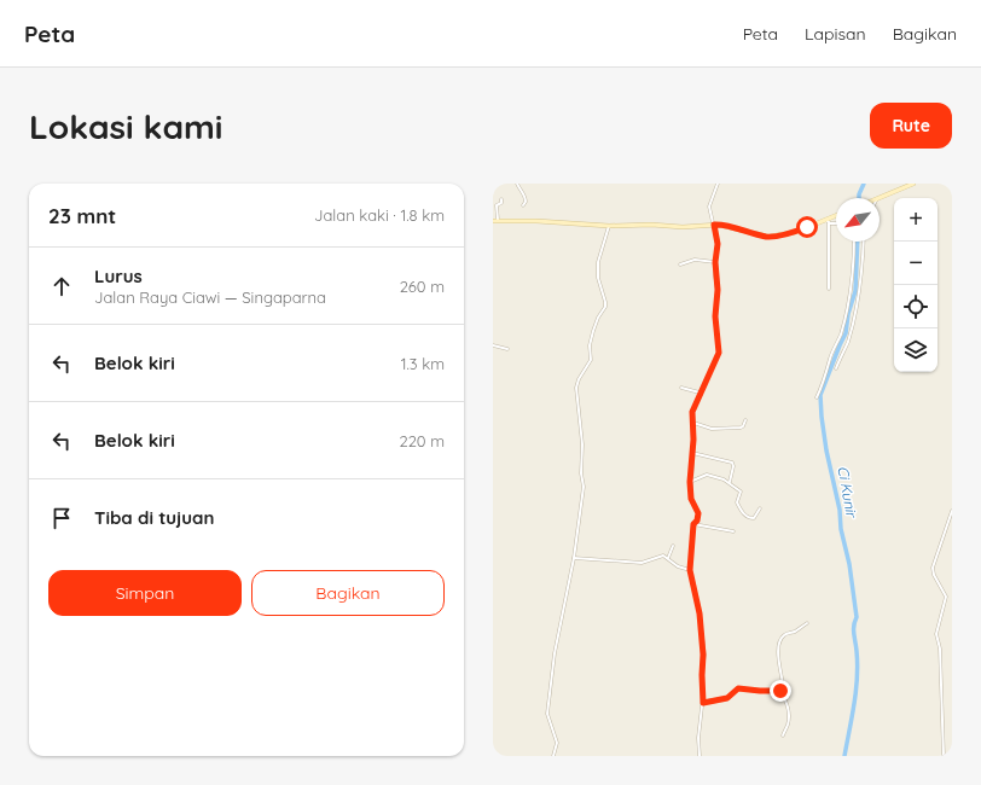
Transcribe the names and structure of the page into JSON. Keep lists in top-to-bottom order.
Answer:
{
  "water": ["Ci Kunir"],
  "north": "bottom left",
  "page": {
    "header": "Peta",
    "nav": ["Peta", "Lapisan", "Bagikan"],
    "buttons": [
      "Rute",
      ["Simpan", "Bagikan"]
    ],
    "title": "Lokasi kami",
    "heading": ["23 mnt", "Jalan kaki · 1.8 km"],
    "map_buttons": ["+", "−"],
    "list": [
      ["Lurus", "Jalan Raya Ciawi — Singaparna", "260 m"],
      ["Belok kiri", "1.3 km"],
      ["Belok kiri", "220 m"],
      "Tiba di tujuan"
    ]
  }
}
